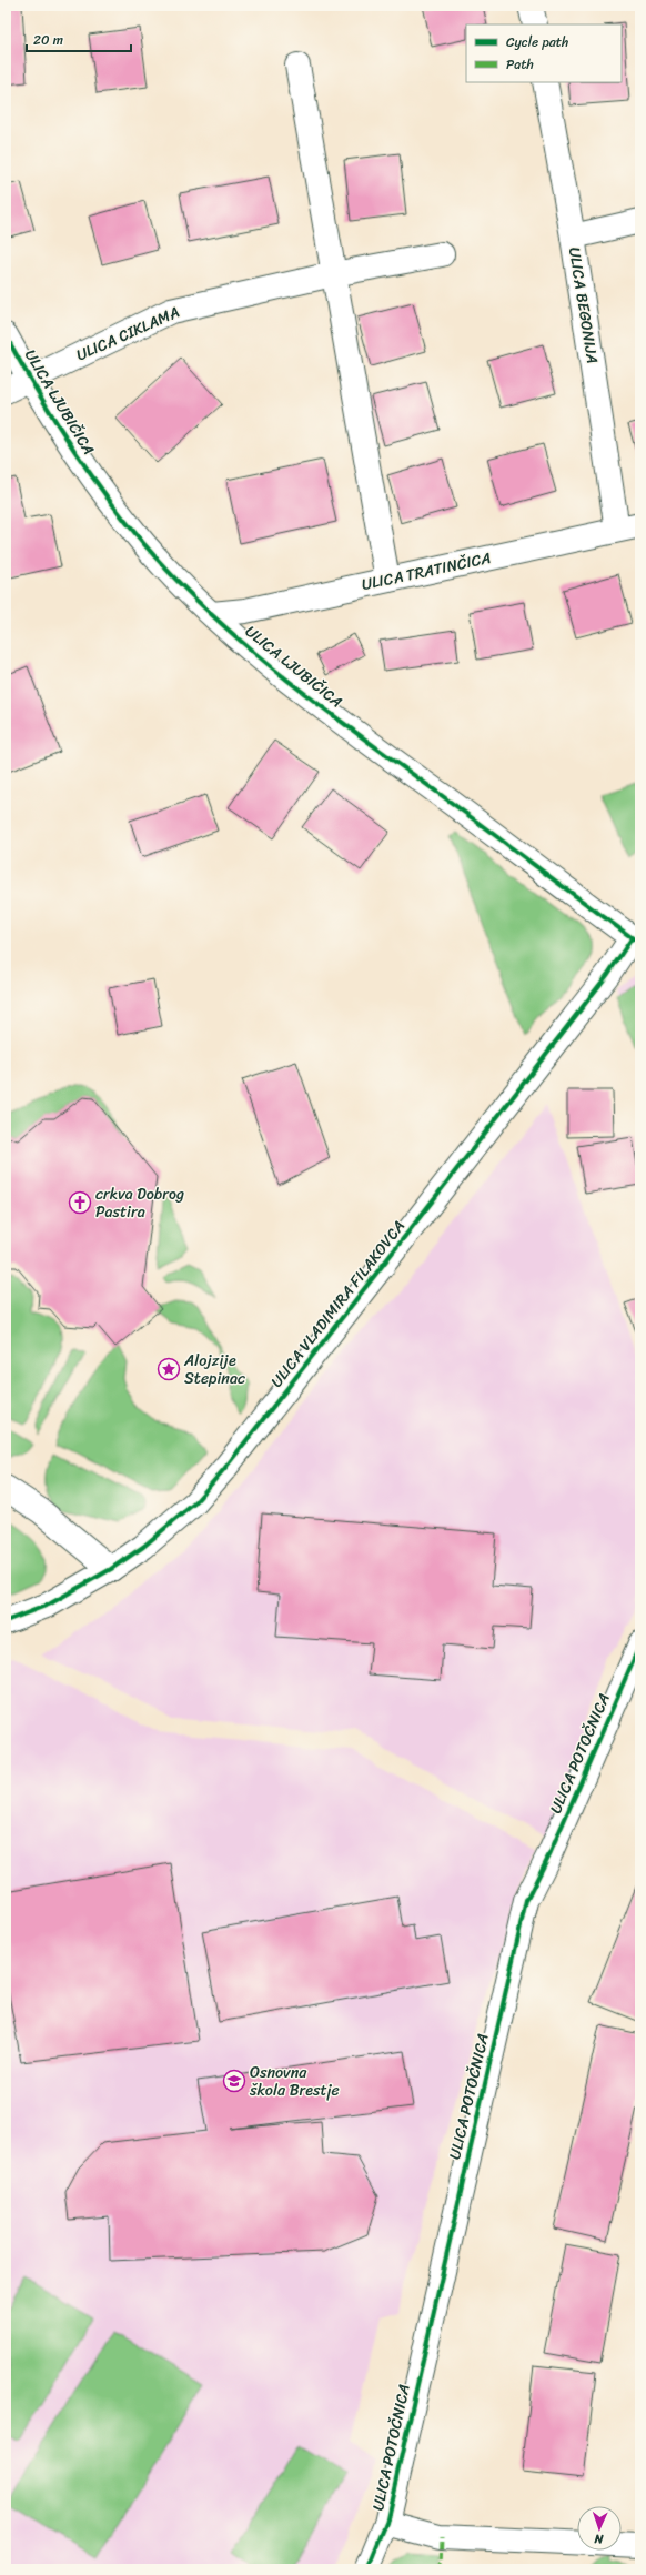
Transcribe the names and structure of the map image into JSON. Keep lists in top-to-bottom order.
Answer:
{
  "streets": {
    "street": [
      "ULICA BEGONIJA",
      "ULICA CIKLAMA",
      "ULICA LJUBIČICA",
      "ULICA TRATINČICA",
      "ULICA VLADIMIRA FILAKOVCA",
      "ULICA POTOČNICA"
    ]
  },
  "crossings": [
    ["ULICA BEGONIJA", "ULICA TRATINČICA"],
    ["ULICA CIKLAMA", "ULICA LJUBIČICA"],
    ["ULICA LJUBIČICA", "ULICA TRATINČICA"],
    ["ULICA LJUBIČICA", "ULICA VLADIMIRA FILAKOVCA"]
  ],
  "places": {
    "church": ["crkva Dobrog Pastira"],
    "place": ["Alojzije Stepinac"],
    "school or university": ["Osnovna škola Brestje"]
  },
  "legend": ["Cycle path", "Path"],
  "scale_bar": "20 m",
  "north": "bottom"
}
